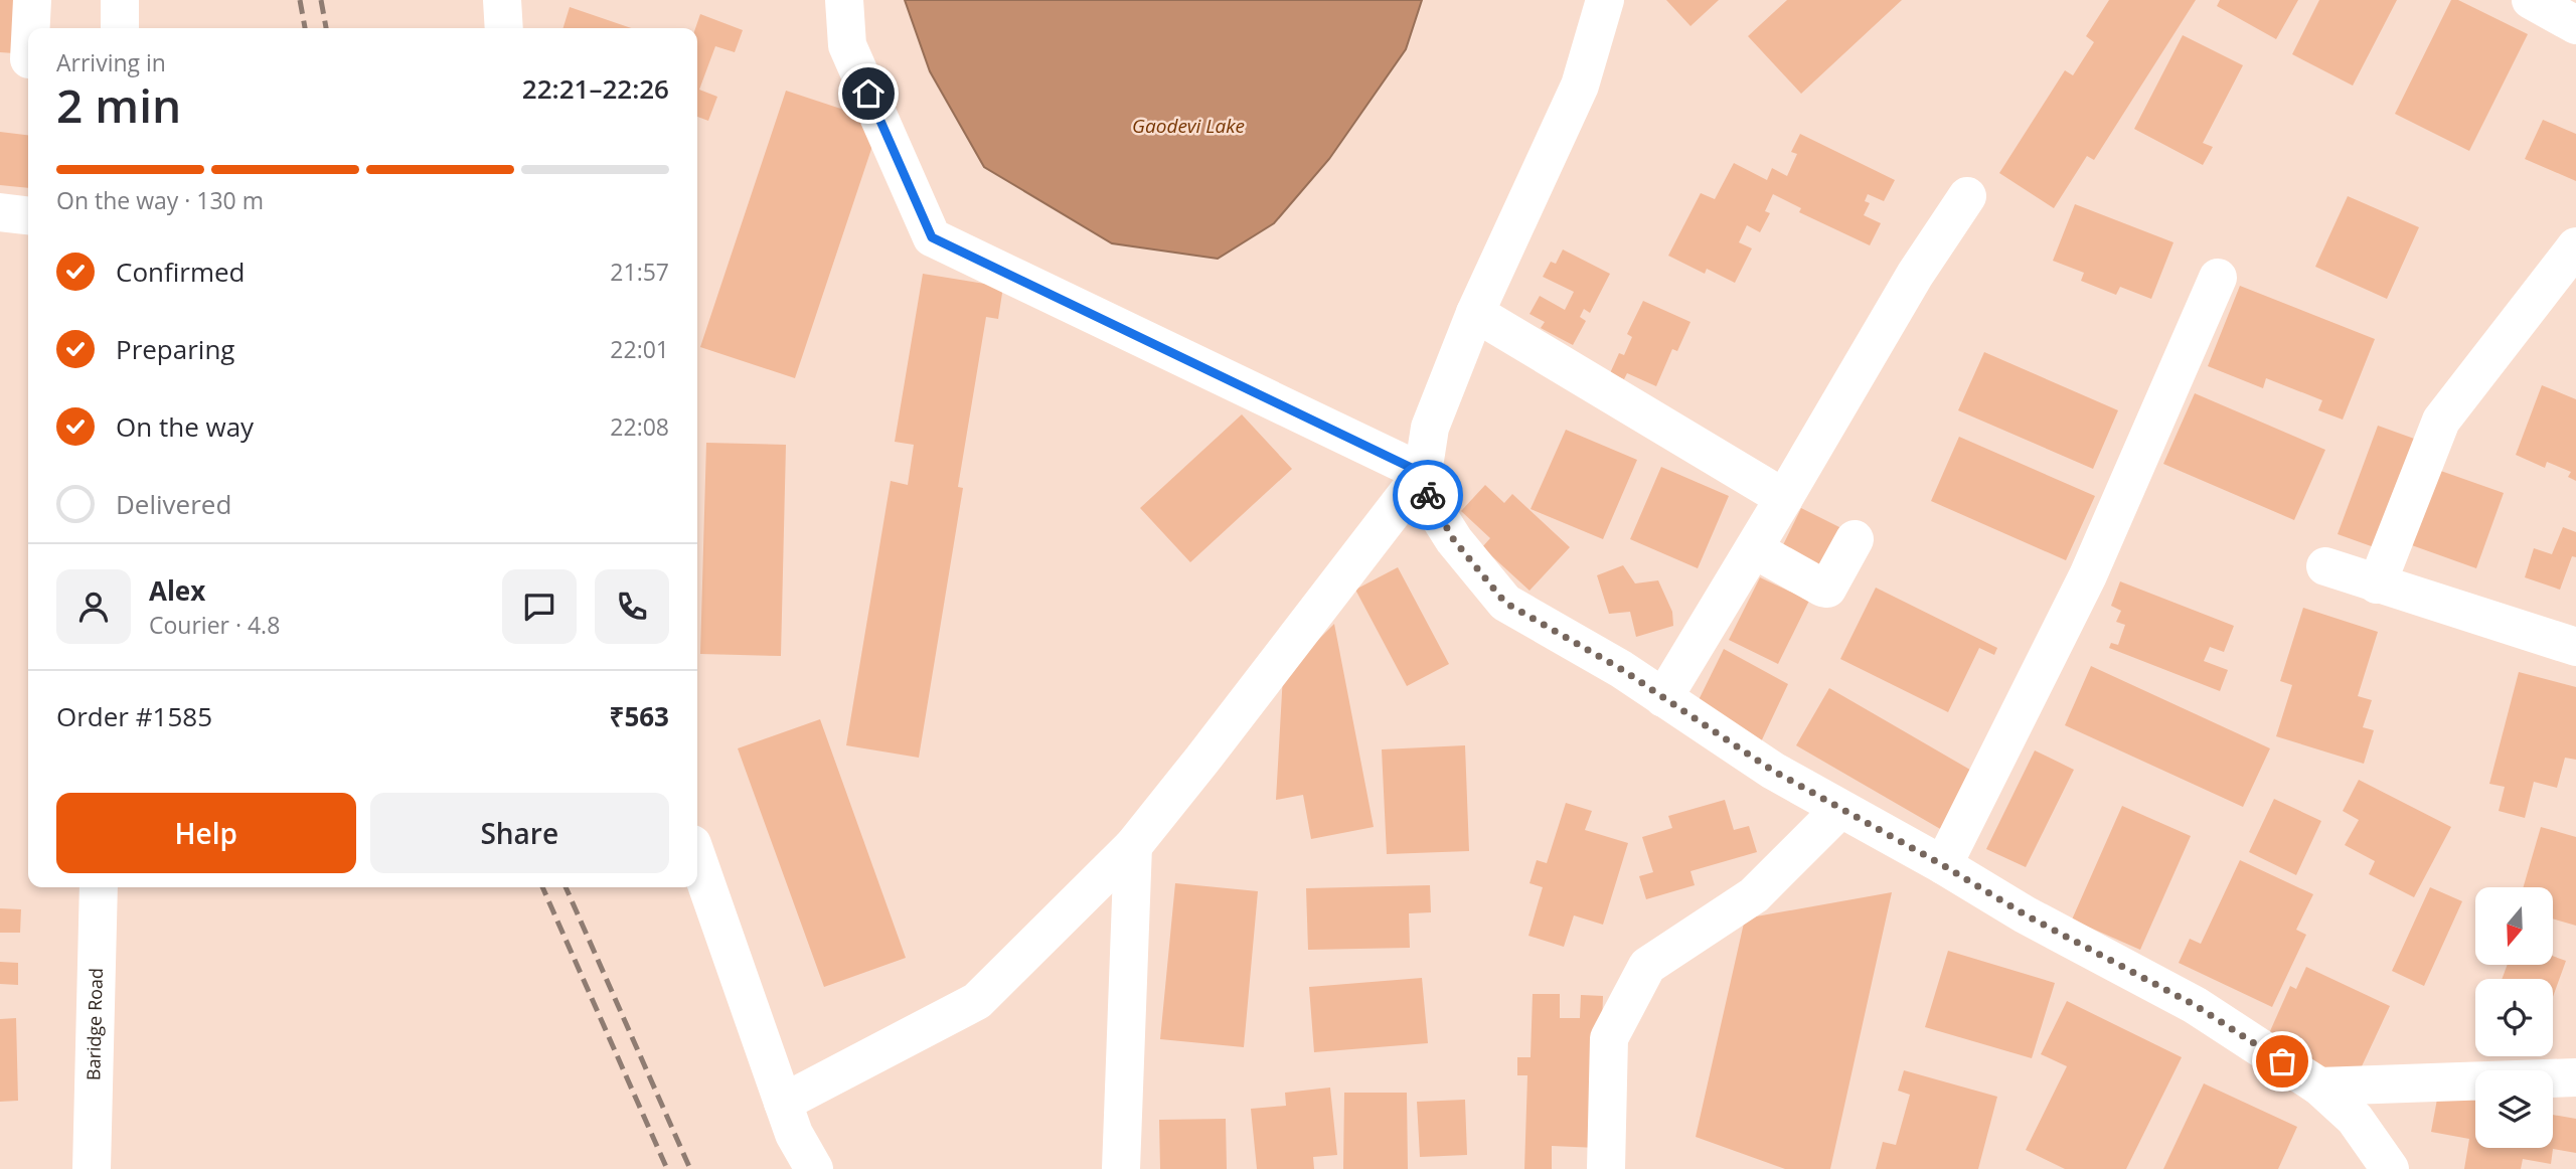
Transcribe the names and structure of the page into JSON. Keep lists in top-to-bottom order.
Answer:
{
  "streets": {
    "street": ["Baridge Road"]
  },
  "water": ["Gaodevi Lake"],
  "north": "bottom",
  "page": {
    "heading": ["2 min", "Arriving in", "22:21–22:26"],
    "panel": [
      "Alex",
      "Courier · 4.8",
      "Order #1585",
      "₹563"
    ],
    "bar": "On the way · 130 m",
    "list": [
      ["Confirmed", "21:57"],
      ["Preparing", "22:01"],
      ["On the way", "22:08"],
      "Delivered"
    ],
    "buttons": ["Help", "Share"]
  }
}
